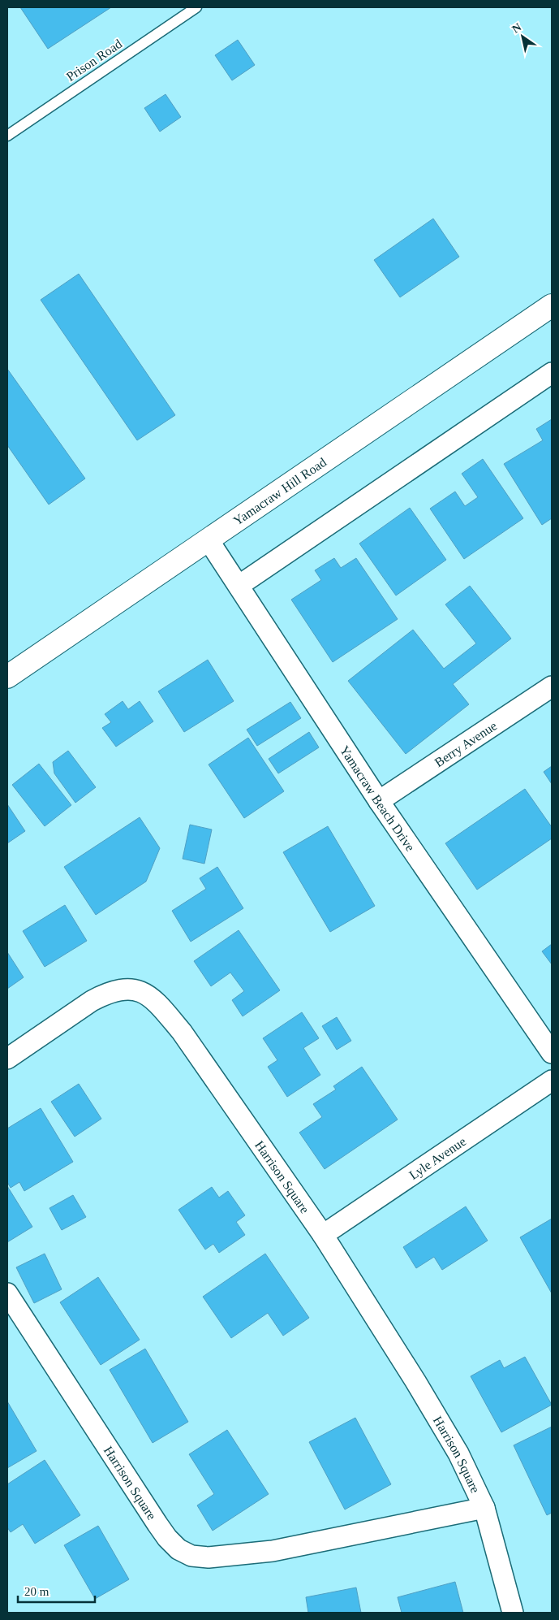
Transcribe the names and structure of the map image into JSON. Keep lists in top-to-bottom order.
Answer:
{
  "streets": {
    "main road": ["Yamacraw Hill Road"],
    "street": [
      "Berry Avenue",
      "Yamacraw Beach Drive",
      "Lyle Avenue",
      "Harrison Square"
    ],
    "lane": ["Prison Road"]
  },
  "crossings": [
    ["Yamacraw Hill Road", "Yamacraw Beach Drive"],
    ["Berry Avenue", "Yamacraw Beach Drive"],
    ["Lyle Avenue", "Harrison Square"]
  ],
  "scale_bar": "20 m",
  "north": "top left"
}
